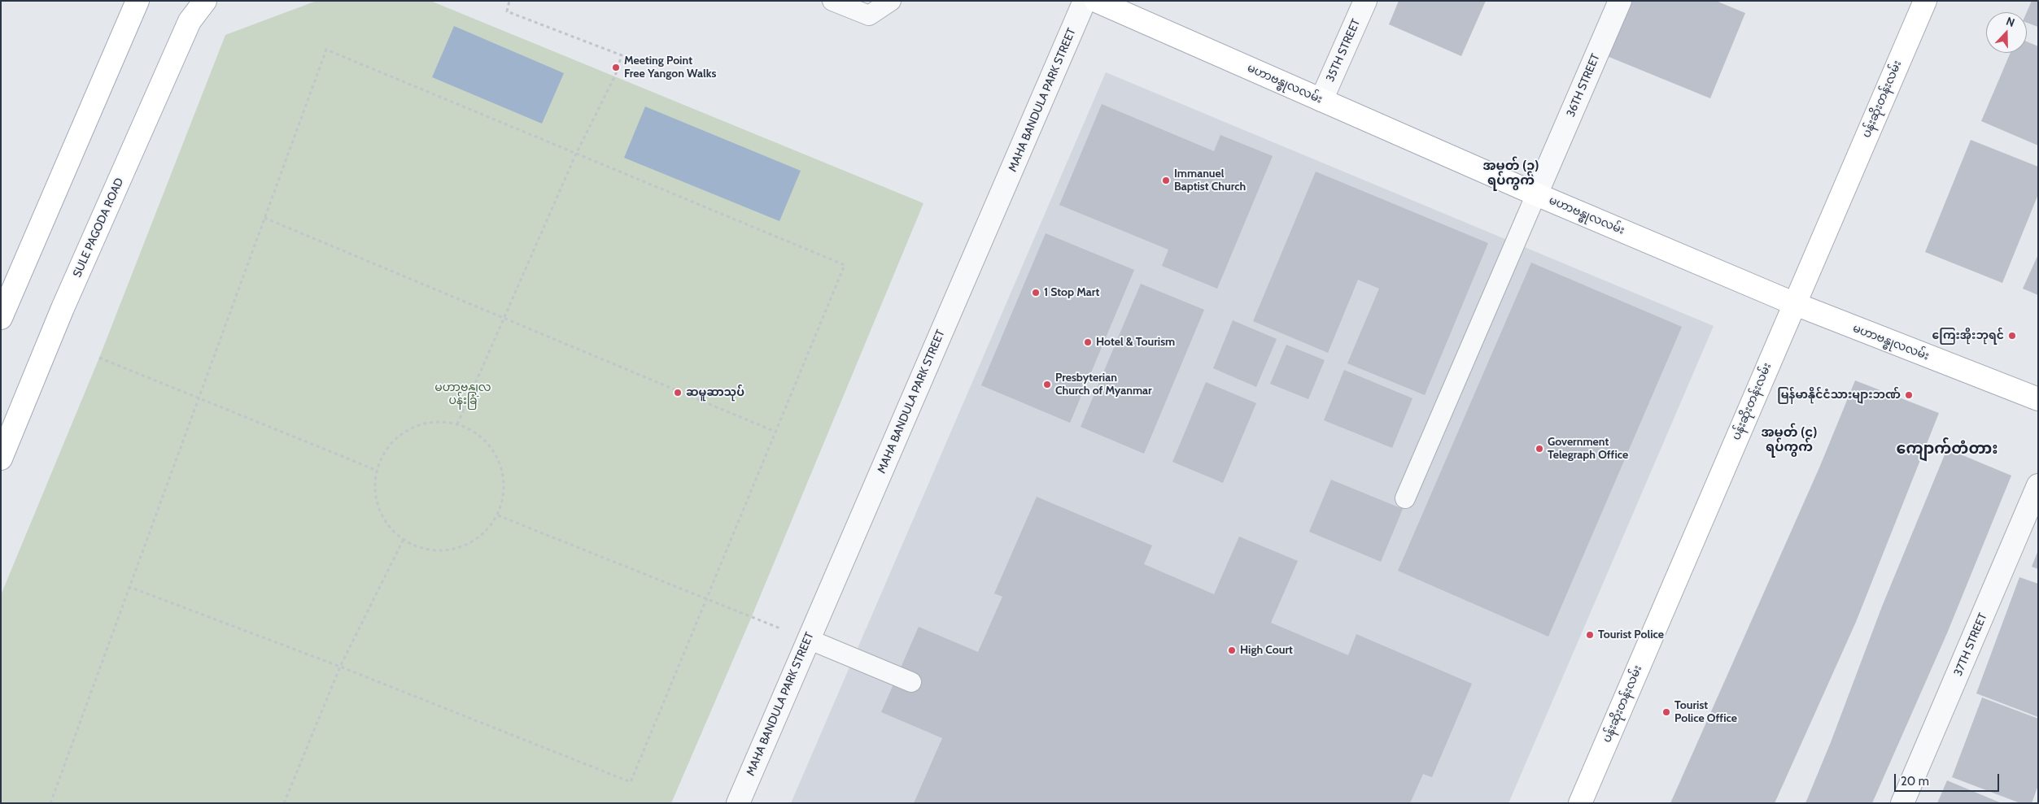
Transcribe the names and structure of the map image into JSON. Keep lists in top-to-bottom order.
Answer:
{
  "streets": {
    "main road": ["မဟာဗန္ဓုလလမ်း", "ပန်းဆိုးတန်းလမ်း", "SULE PAGODA ROAD"],
    "street": [
      "35TH STREET",
      "36TH STREET",
      "MAHA BANDULA PARK STREET",
      "37TH STREET"
    ]
  },
  "crossings": [
    ["35TH STREET", "မဟာဗန္ဓုလလမ်း"],
    ["မဟာဗန္ဓုလလမ်း", "36TH STREET"],
    ["မဟာဗန္ဓုလလမ်း", "ပန်းဆိုးတန်းလမ်း"]
  ],
  "districts": ["အမှတ် (၃) ရပ်ကွက်", "အမှတ် (၄) ရပ်ကွက်", "ကျောက်တံတား"],
  "parks": ["မဟာဗန္ဓုလ ပန်းခြံ"],
  "places": [
    "Meeting Point Free Yangon Walks",
    "Immanuel Baptist Church",
    "1 Stop Mart",
    "ကြေးအိုးဘုရင်",
    "Hotel & Tourism",
    "Presbyterian Church of Myanmar",
    "ဆမူဆာသုပ်",
    "မြန်မာနိုင်ငံသားများဘဏ်",
    "Government Telegraph Office",
    "Tourist Police",
    "High Court",
    "Tourist Police Office"
  ],
  "scale_bar": "20 m",
  "north": "top"
}
